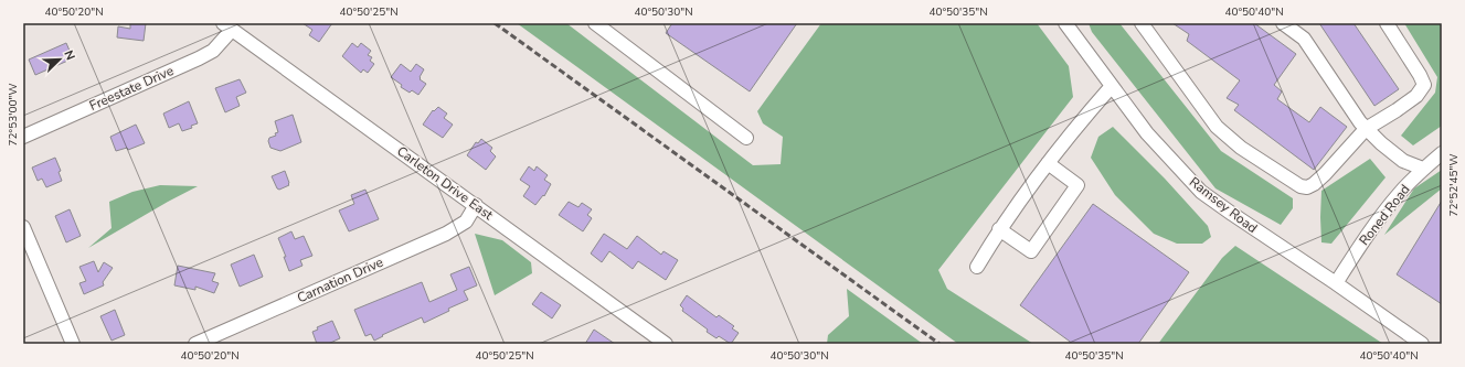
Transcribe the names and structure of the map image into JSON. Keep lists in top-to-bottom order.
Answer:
{
  "streets": {
    "street": [
      "Freestate Drive",
      "Carleton Drive East",
      "Ramsey Road",
      "Roned Road",
      "Carnation Drive"
    ]
  },
  "crossings": [
    ["Freestate Drive", "Carleton Drive East"],
    ["Carleton Drive East", "Carnation Drive"],
    ["Ramsey Road", "Roned Road"]
  ],
  "north": "top right",
  "coordinates": [
    "40°50'20\"N",
    "40°50'25\"N",
    "40°50'30\"N",
    "40°50'35\"N",
    "40°50'40\"N",
    "72°53'00\"W",
    "72°52'45\"W"
  ]
}
